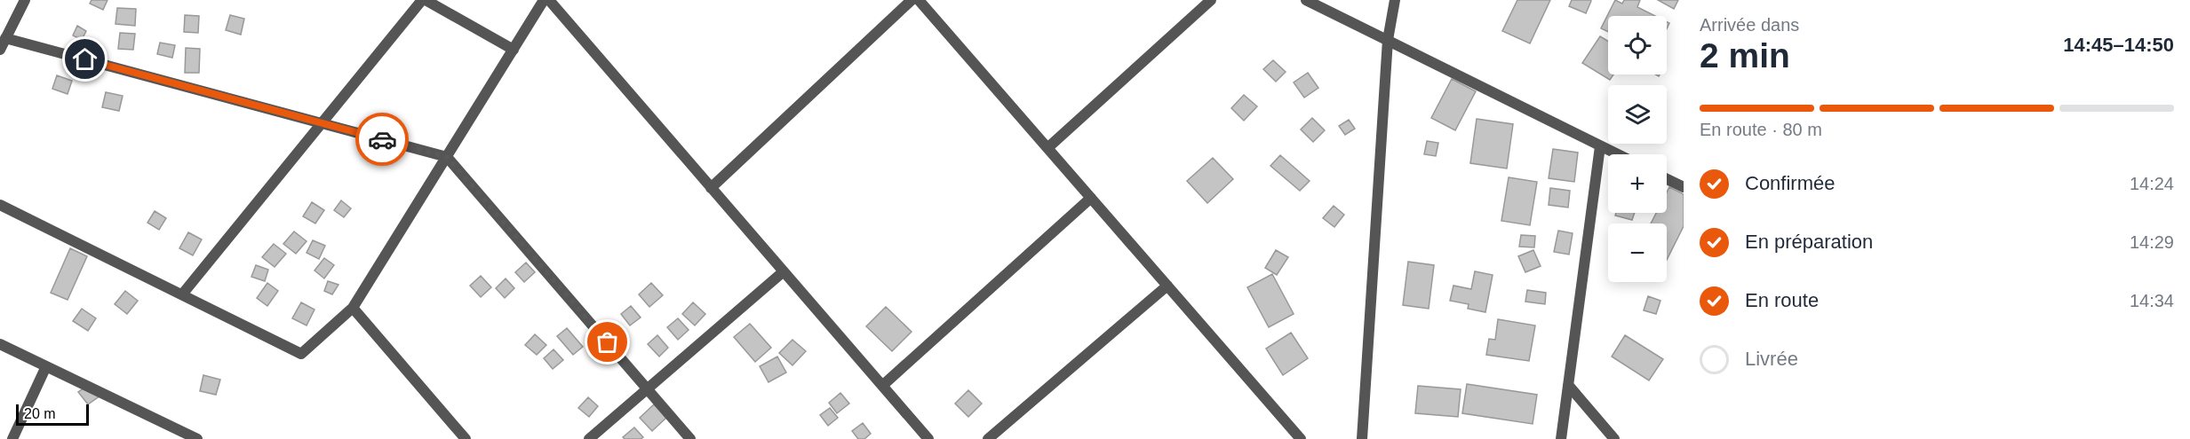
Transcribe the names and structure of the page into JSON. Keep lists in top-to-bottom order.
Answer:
{
  "scale_bar": "20 m",
  "page": {
    "heading": ["2 min", "Arrivée dans", "14:45–14:50"],
    "map_buttons": ["+", "−"],
    "bar": "En route · 80 m",
    "list": [
      ["Confirmée", "14:24"],
      ["En préparation", "14:29"],
      ["En route", "14:34"],
      "Livrée"
    ],
    "scale": "20 m"
  }
}
